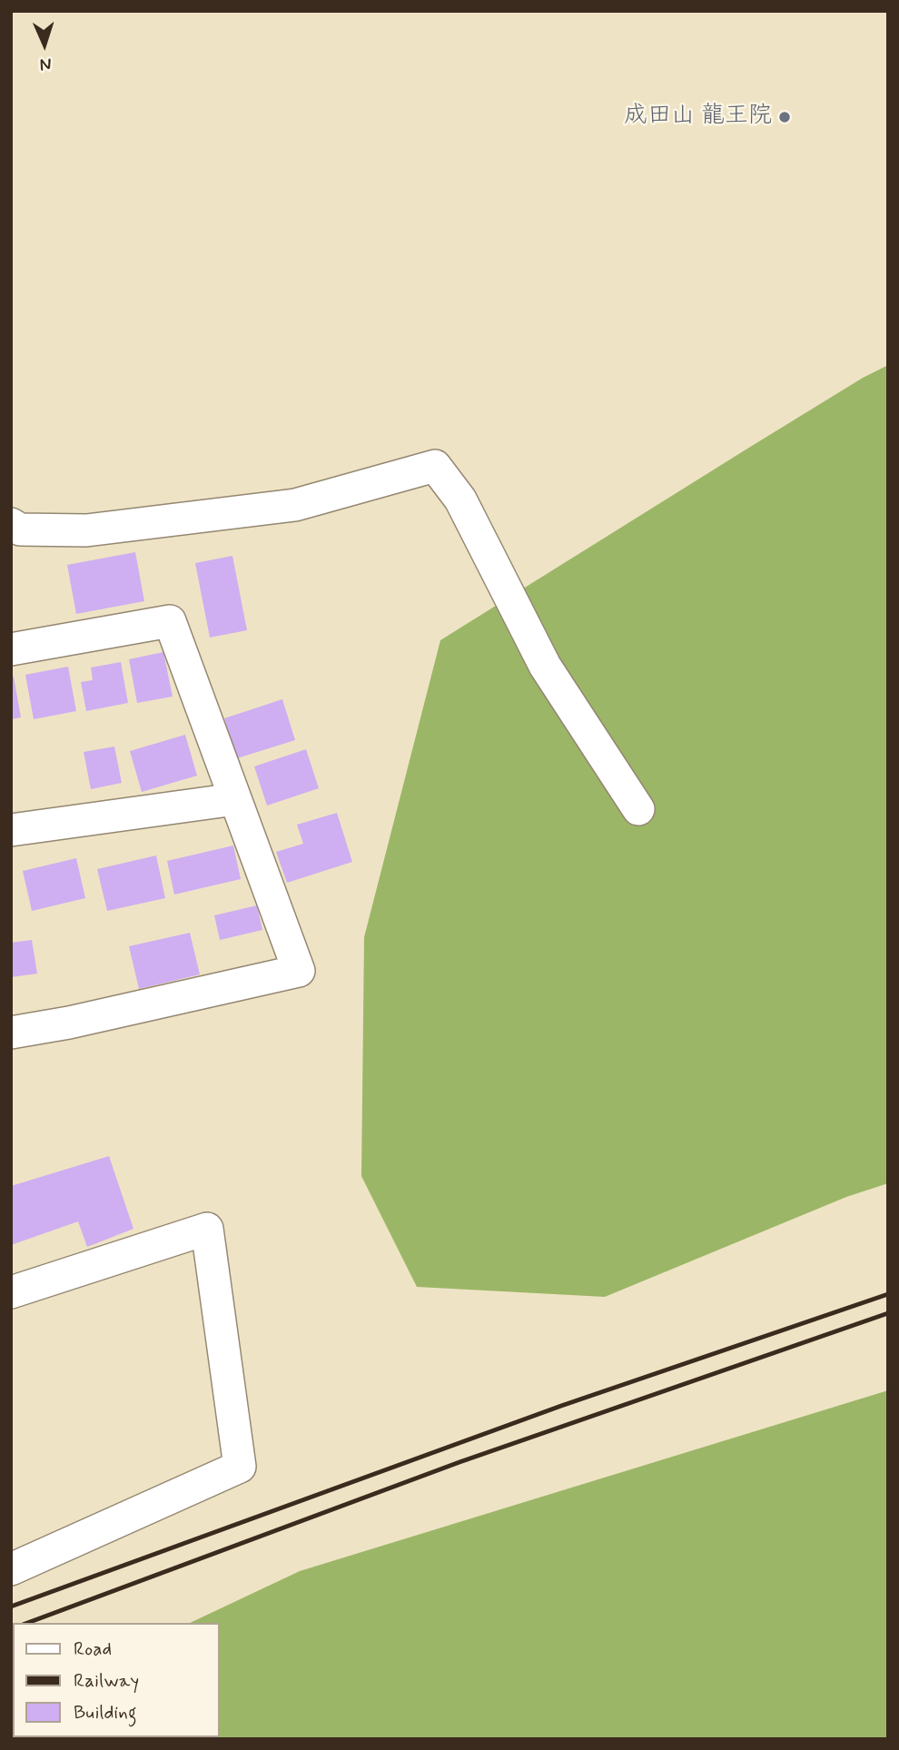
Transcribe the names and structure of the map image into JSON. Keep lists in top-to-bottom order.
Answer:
{
  "places": ["成田山 龍王院"],
  "legend": ["Road", "Railway", "Building"],
  "north": "bottom"
}
